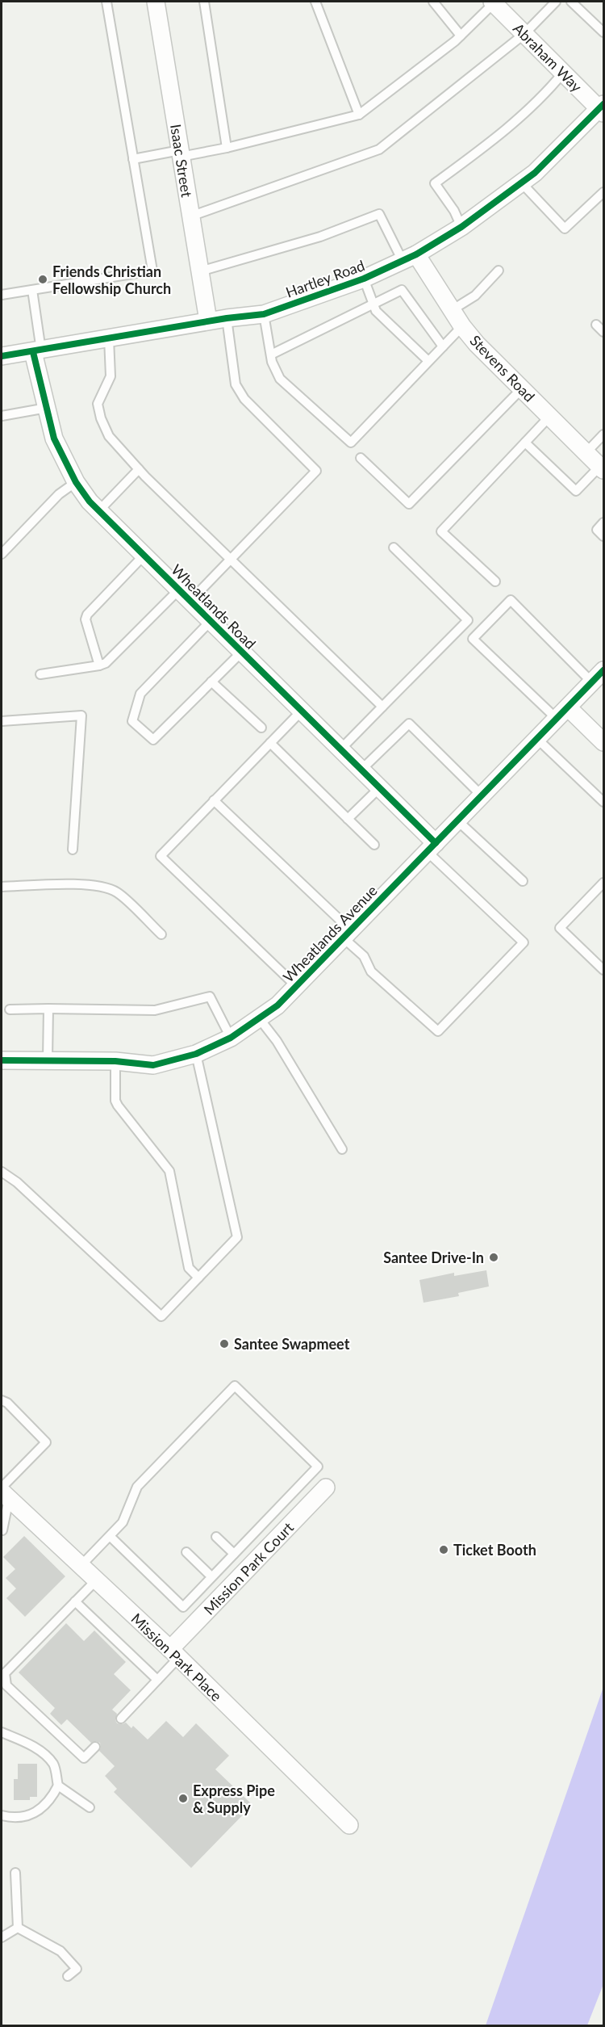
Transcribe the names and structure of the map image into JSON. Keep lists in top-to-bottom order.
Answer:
{
  "streets": {
    "street": [
      "Abraham Way",
      "Isaac Street",
      "Hartley Road",
      "Stevens Road",
      "Wheatlands Road",
      "Wheatlands Avenue",
      "Mission Park Court",
      "Mission Park Place"
    ]
  },
  "crossings": [
    ["Abraham Way", "Hartley Road"],
    ["Isaac Street", "Hartley Road"],
    ["Hartley Road", "Stevens Road"],
    ["Hartley Road", "Wheatlands Road"],
    ["Wheatlands Road", "Wheatlands Avenue"],
    ["Mission Park Court", "Mission Park Place"]
  ],
  "places": [
    "Friends Christian Fellowship Church",
    "Santee Drive-In",
    "Santee Swapmeet",
    "Ticket Booth",
    "Express Pipe & Supply"
  ]
}
